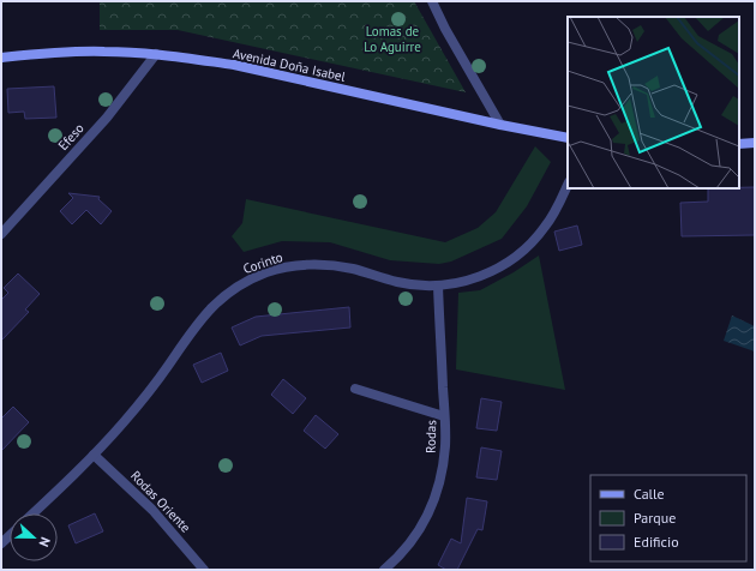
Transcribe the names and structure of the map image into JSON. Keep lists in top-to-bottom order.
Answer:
{
  "streets": {
    "street": [
      "Avenida Doña Isabel",
      "Efeso",
      "Corinto",
      "Rodas",
      "Rodas Oriente"
    ]
  },
  "crossings": [
    ["Avenida Doña Isabel", "Efeso"],
    ["Corinto", "Rodas"],
    ["Corinto", "Rodas Oriente"]
  ],
  "parks": ["Lomas de Lo Aguirre"],
  "legend": ["Calle", "Parque", "Edificio"],
  "north": "right"
}
